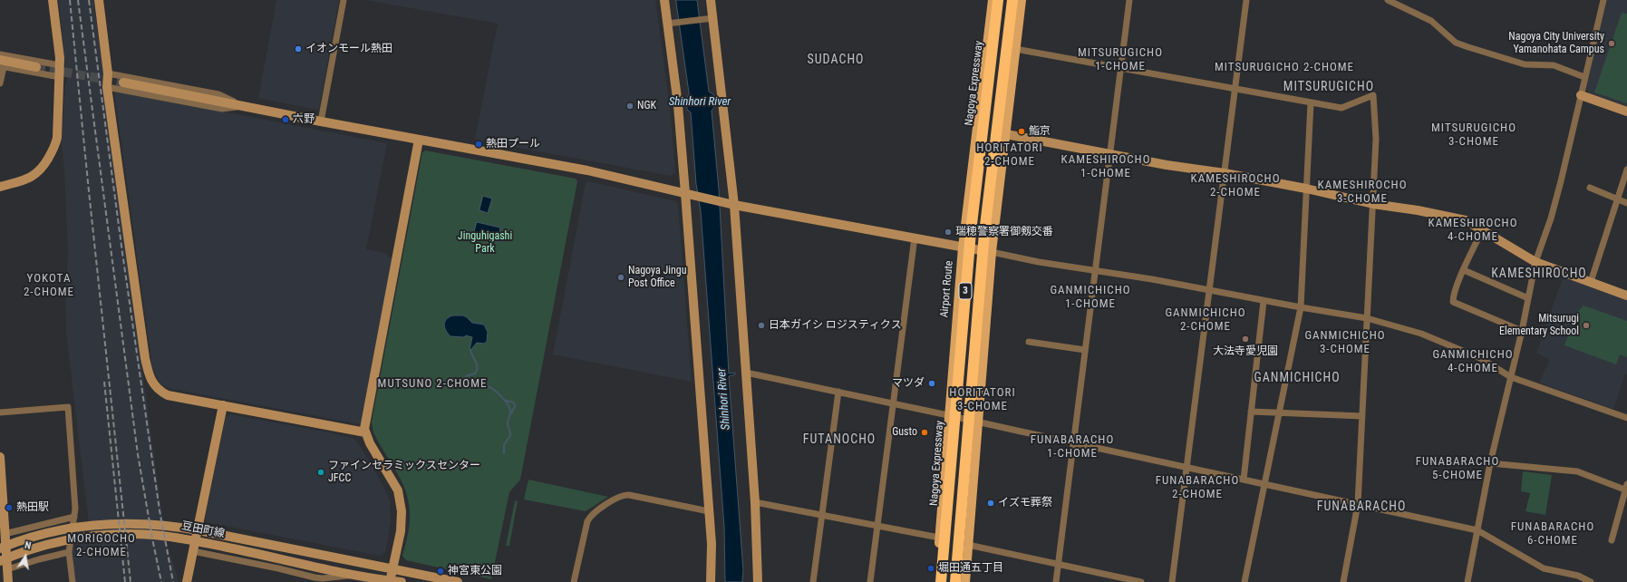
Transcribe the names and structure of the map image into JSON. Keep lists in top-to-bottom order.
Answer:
{
  "streets": {
    "highway": ["Nagoya Expressway", "3"],
    "main road": ["Airport Route"],
    "street": ["豆田町線"]
  },
  "districts": [
    "MITSURUGICHO 1-CHOME",
    "SUDACHO",
    "MITSURUGICHO 2-CHOME",
    "MITSURUGICHO",
    "MITSURUGICHO 3-CHOME",
    "HORITATORI 2-CHOME",
    "KAMESHIROCHO 1-CHOME",
    "KAMESHIROCHO 2-CHOME",
    "KAMESHIROCHO 3-CHOME",
    "KAMESHIROCHO 4-CHOME",
    "KAMESHIROCHO",
    "YOKOTA 2-CHOME",
    "GANMICHICHO 1-CHOME",
    "GANMICHICHO 2-CHOME",
    "GANMICHICHO 3-CHOME",
    "GANMICHICHO 4-CHOME",
    "GANMICHICHO",
    "MUTSUNO 2-CHOME",
    "HORITATORI 3-CHOME",
    "FUTANOCHO",
    "FUNABARACHO 1-CHOME",
    "FUNABARACHO 5-CHOME",
    "FUNABARACHO 2-CHOME",
    "FUNABARACHO",
    "FUNABARACHO 6-CHOME",
    "MORIGOCHO 2-CHOME"
  ],
  "water": ["Shinhori River"],
  "parks": ["Jinguhigashi Park"],
  "places": [
    "Nagoya City University Yamanohata Campus",
    "イオンモール熱田",
    "NGK",
    "六野",
    "鮨京",
    "熱田プール",
    "瑞穂警察署御剱交番",
    "Nagoya Jingu Post Office",
    "日本ガイシ ロジスティクス",
    "Mitsurugi Elementary School",
    "大法寺愛児園",
    "マツダ",
    "Gusto",
    "ファインセラミックスセンター JFCC",
    "イズモ葬祭",
    "熱田駅",
    "堀田通五丁目",
    "神宮東公園"
  ],
  "north": "top"
}
